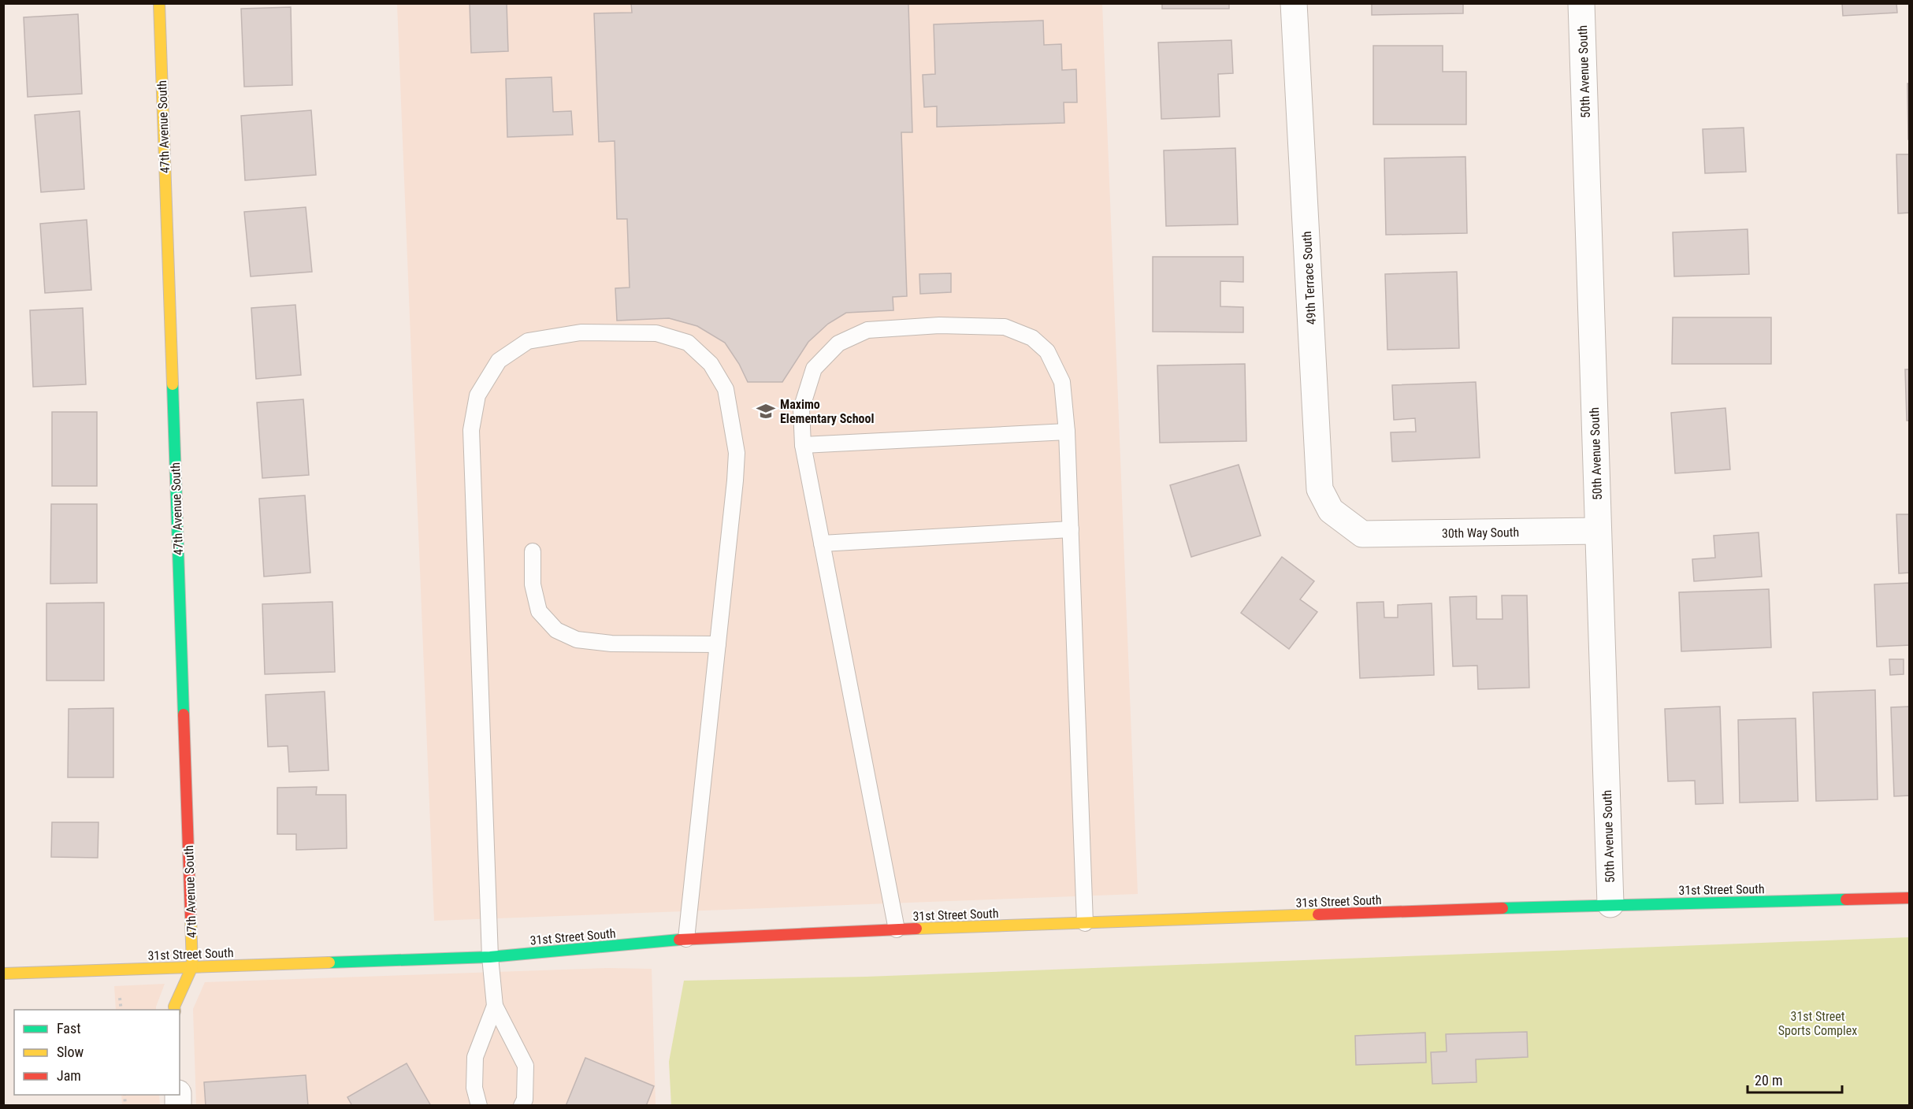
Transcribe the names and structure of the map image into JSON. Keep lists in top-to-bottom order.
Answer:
{
  "streets": {
    "street": [
      "50th Avenue South",
      "47th Avenue South",
      "49th Terrace South",
      "30th Way South",
      "31st Street South"
    ]
  },
  "crossings": [
    ["50th Avenue South", "30th Way South"],
    ["50th Avenue South", "31st Street South"],
    ["47th Avenue South", "31st Street South"],
    ["49th Terrace South", "30th Way South"]
  ],
  "parks": ["31st Street Sports Complex"],
  "places": {
    "school or university": ["Maximo Elementary School"]
  },
  "legend": ["Fast", "Slow", "Jam"],
  "scale_bar": "20 m"
}
